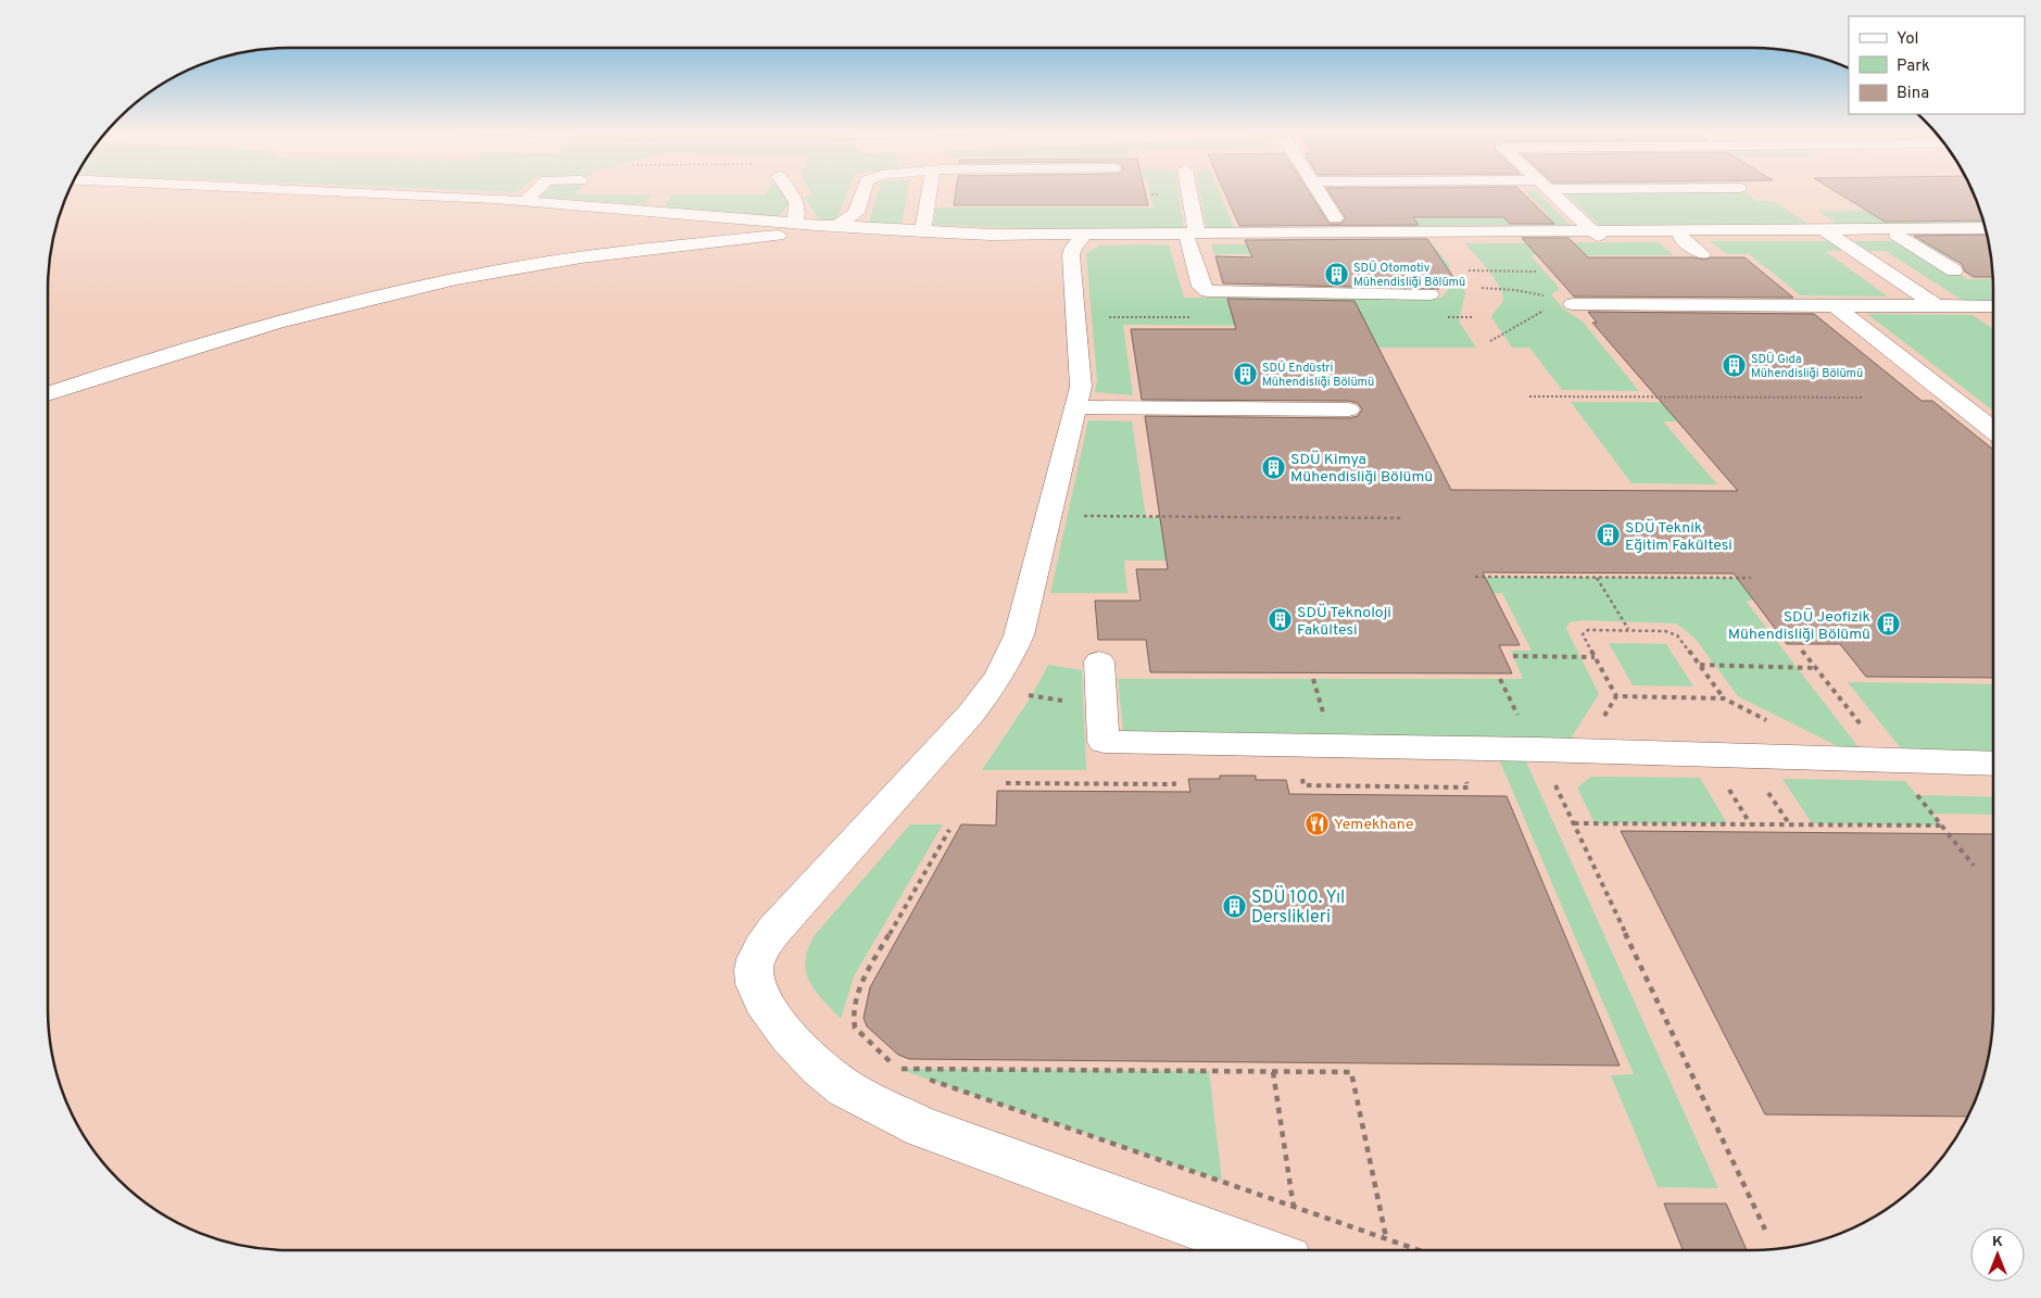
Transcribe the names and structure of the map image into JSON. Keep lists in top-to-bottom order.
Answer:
{
  "places": {
    "building": [
      "SDÜ Otomotiv Mühendisliği Bölümü",
      "SDÜ Gıda Mühendisliği Bölümü",
      "SDÜ Endüstri Mühendisliği Bölümü",
      "SDÜ Kimya Mühendisliği Bölümü",
      "SDÜ Teknik Eğitim Fakültesi",
      "SDÜ Teknoloji Fakültesi",
      "SDÜ Jeofizik Mühendisliği Bölümü",
      "SDÜ 100. Yıl Derslikleri"
    ],
    "restaurant": ["Yemekhane"]
  },
  "legend": ["Yol", "Park", "Bina"],
  "north": "top"
}
